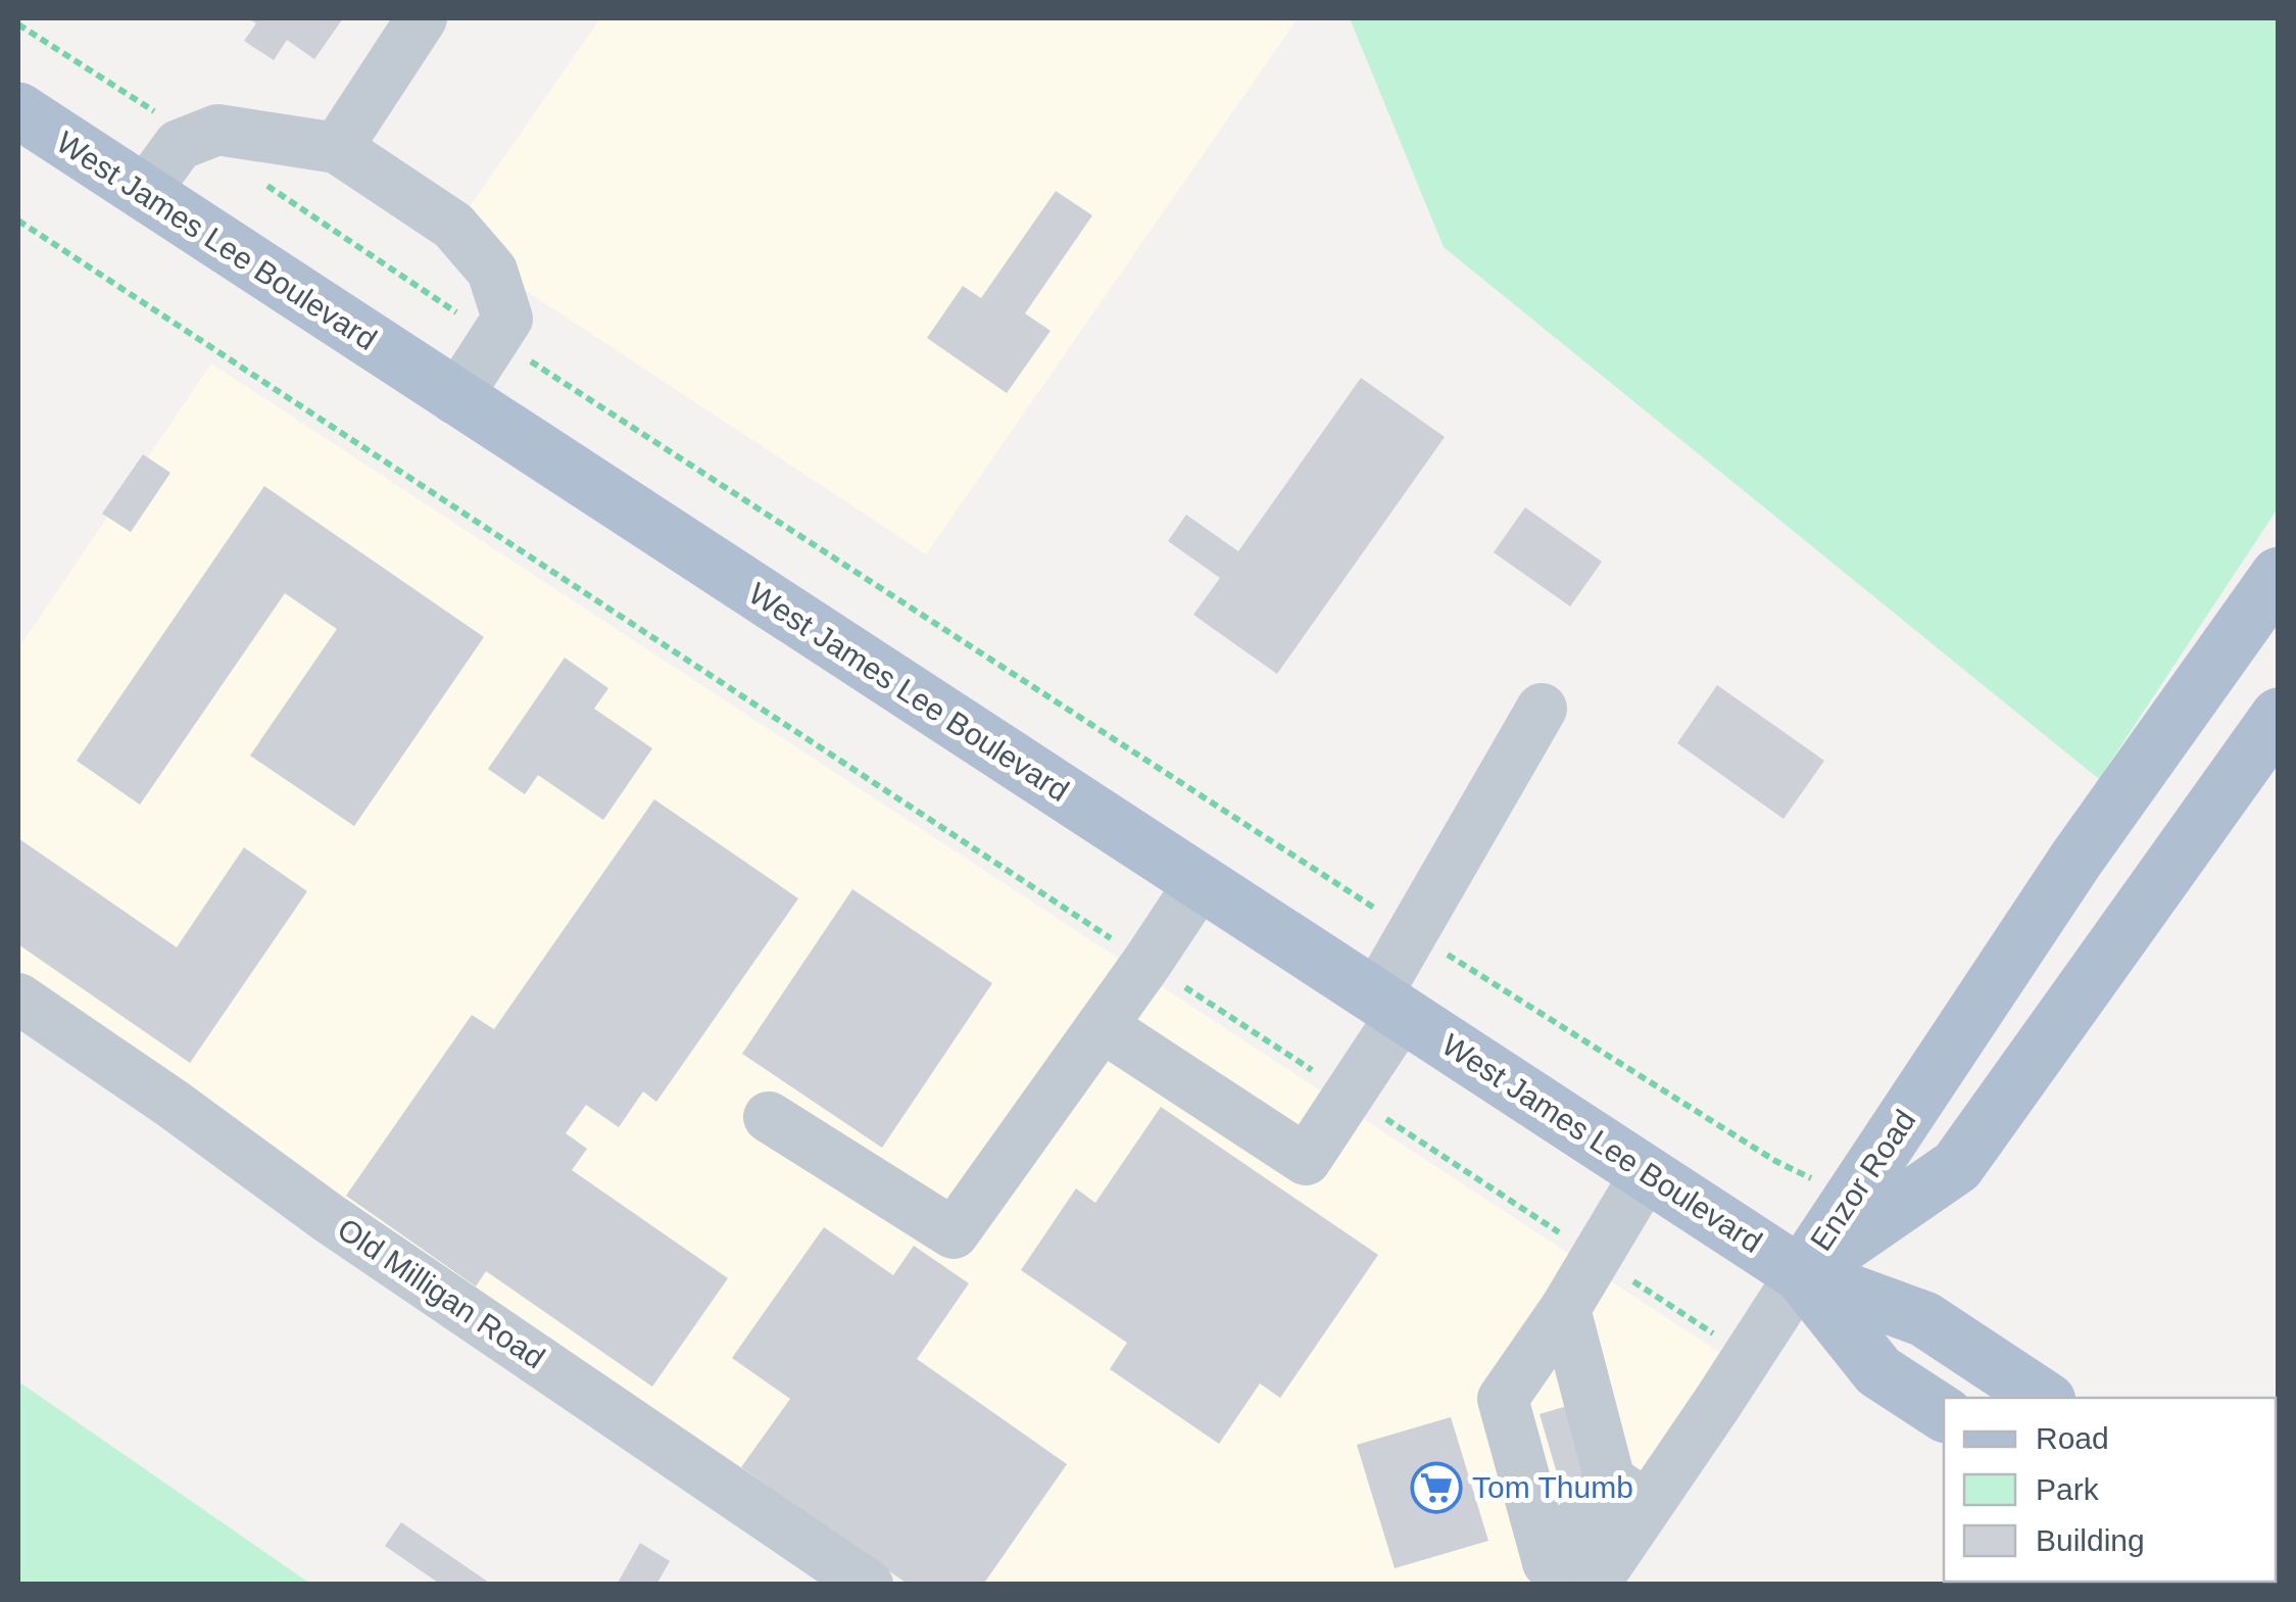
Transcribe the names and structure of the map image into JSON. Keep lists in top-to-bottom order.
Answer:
{
  "streets": {
    "main road": ["West James Lee Boulevard", "Enzor Road"],
    "street": ["Old Milligan Road"]
  },
  "crossings": [
    ["West James Lee Boulevard", "Enzor Road"]
  ],
  "places": {
    "supermarket": ["Tom Thumb"]
  },
  "legend": ["Road", "Park", "Building"]
}
